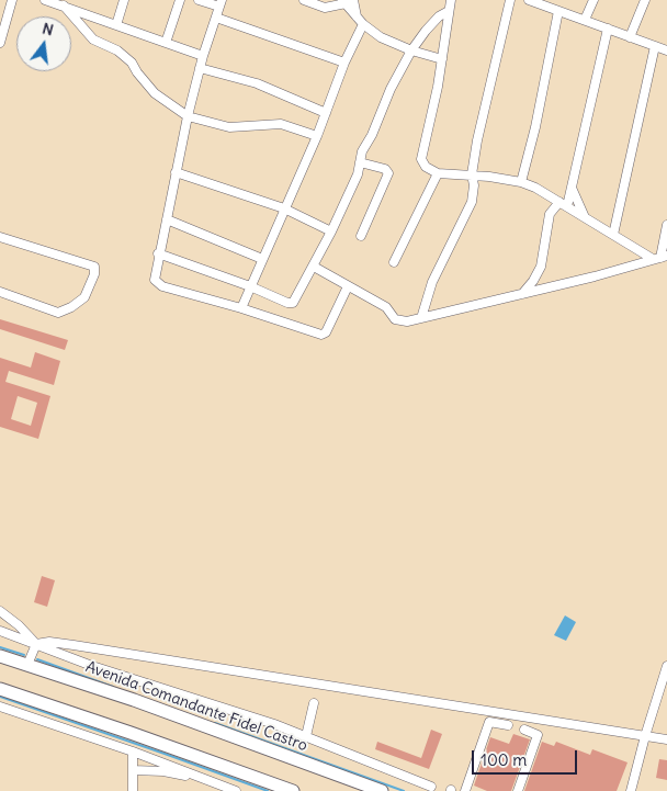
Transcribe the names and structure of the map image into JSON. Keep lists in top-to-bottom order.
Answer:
{
  "streets": {
    "highway": ["Avenida Comandante Fidel Castro"]
  },
  "scale_bar": "100 m",
  "north": "top"
}
